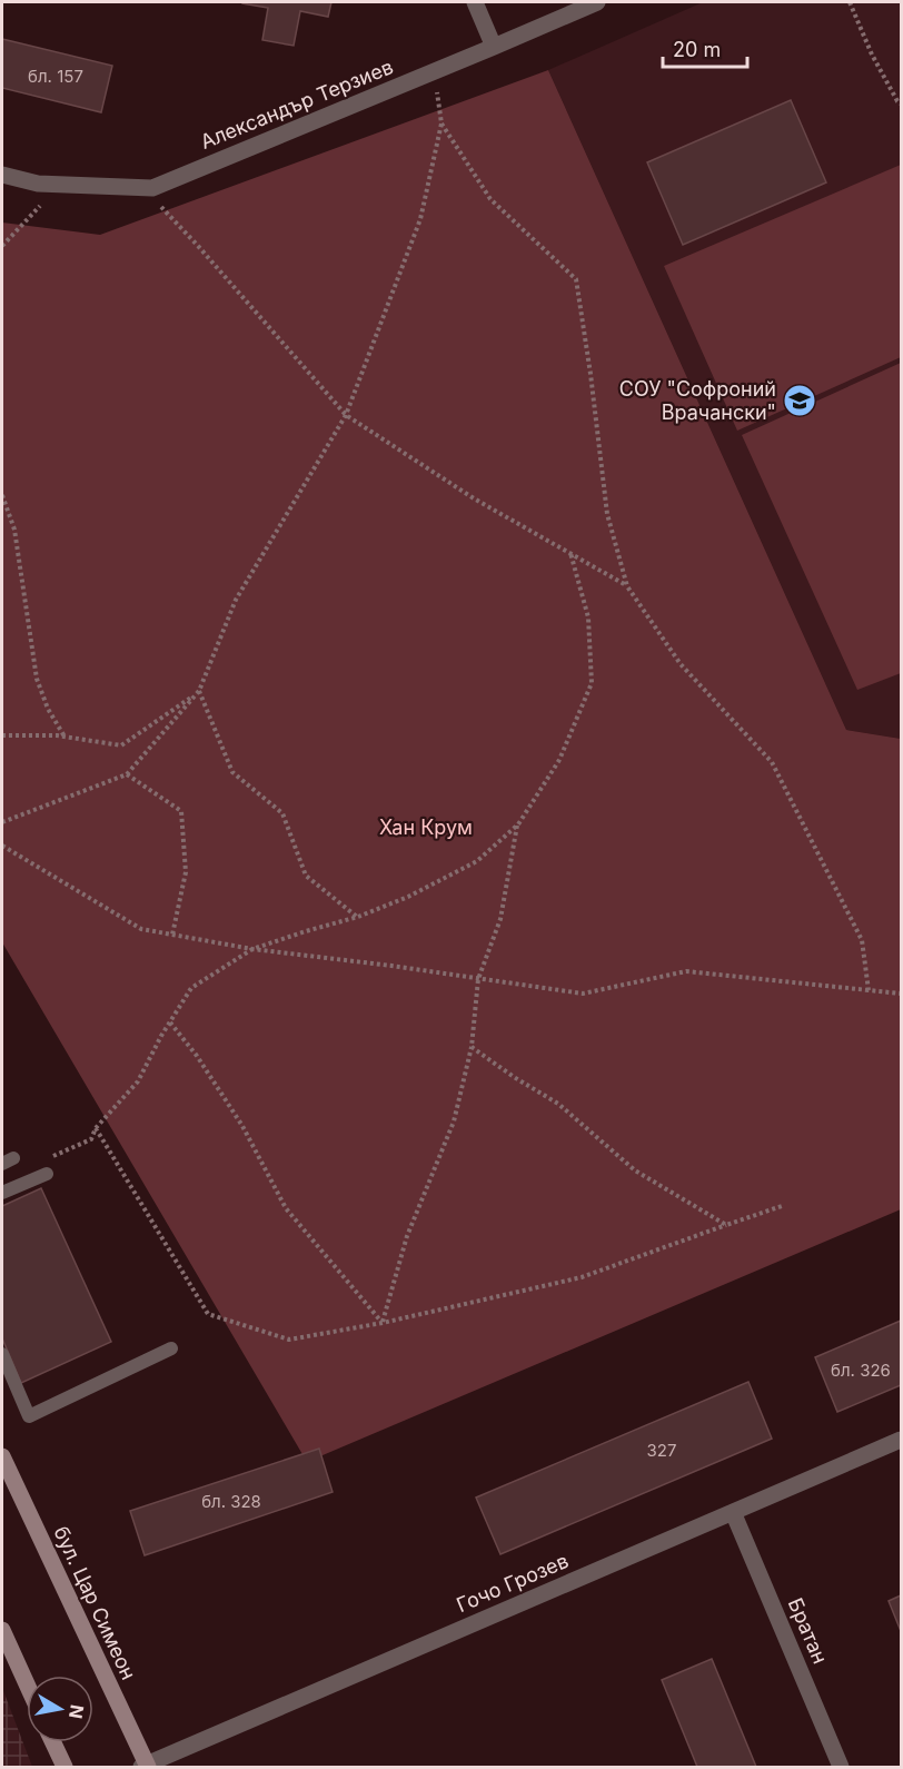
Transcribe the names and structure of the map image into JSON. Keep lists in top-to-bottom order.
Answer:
{
  "streets": {
    "main road": ["бул. Цар Симеон"],
    "street": ["Александър Терзиев", "Гочо Грозев", "Братан"]
  },
  "crossings": [
    ["Гочо Грозев", "бул. Цар Симеон"],
    ["Гочо Грозев", "Братан"]
  ],
  "parks": ["Хан Крум"],
  "places": {
    "school or university": ["СОУ \"Софроний Врачански\""]
  },
  "house_numbers": [
    "бл. 157",
    "бл. 326",
    "327",
    "бл. 328"
  ],
  "scale_bar": "20 m",
  "north": "right"
}
